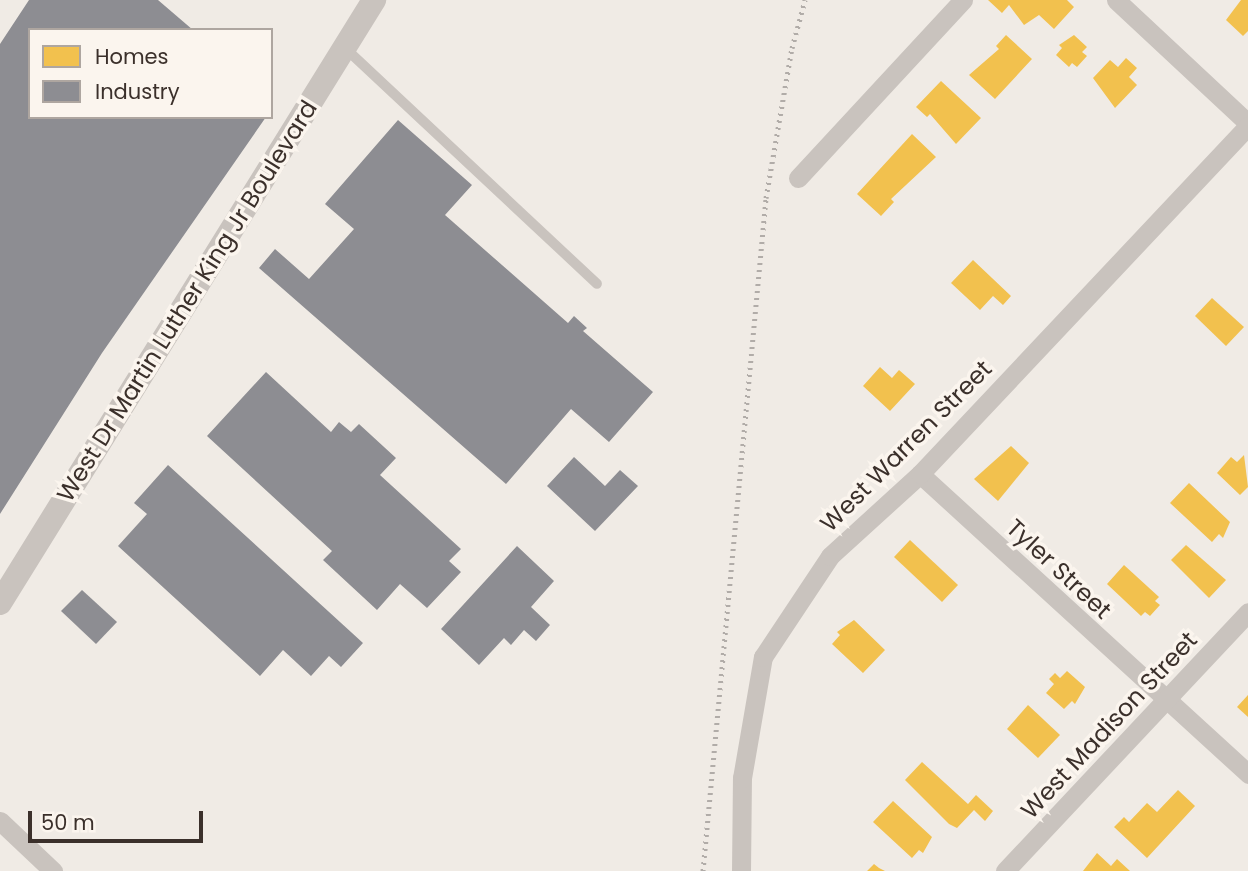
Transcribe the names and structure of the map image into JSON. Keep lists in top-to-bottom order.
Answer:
{
  "streets": {
    "street": [
      "West Dr Martin Luther King Jr Boulevard",
      "West Warren Street",
      "Tyler Street",
      "West Madison Street"
    ]
  },
  "crossings": [
    ["West Warren Street", "Tyler Street"],
    ["Tyler Street", "West Madison Street"]
  ],
  "legend": ["Homes", "Industry"],
  "scale_bar": "50 m"
}
